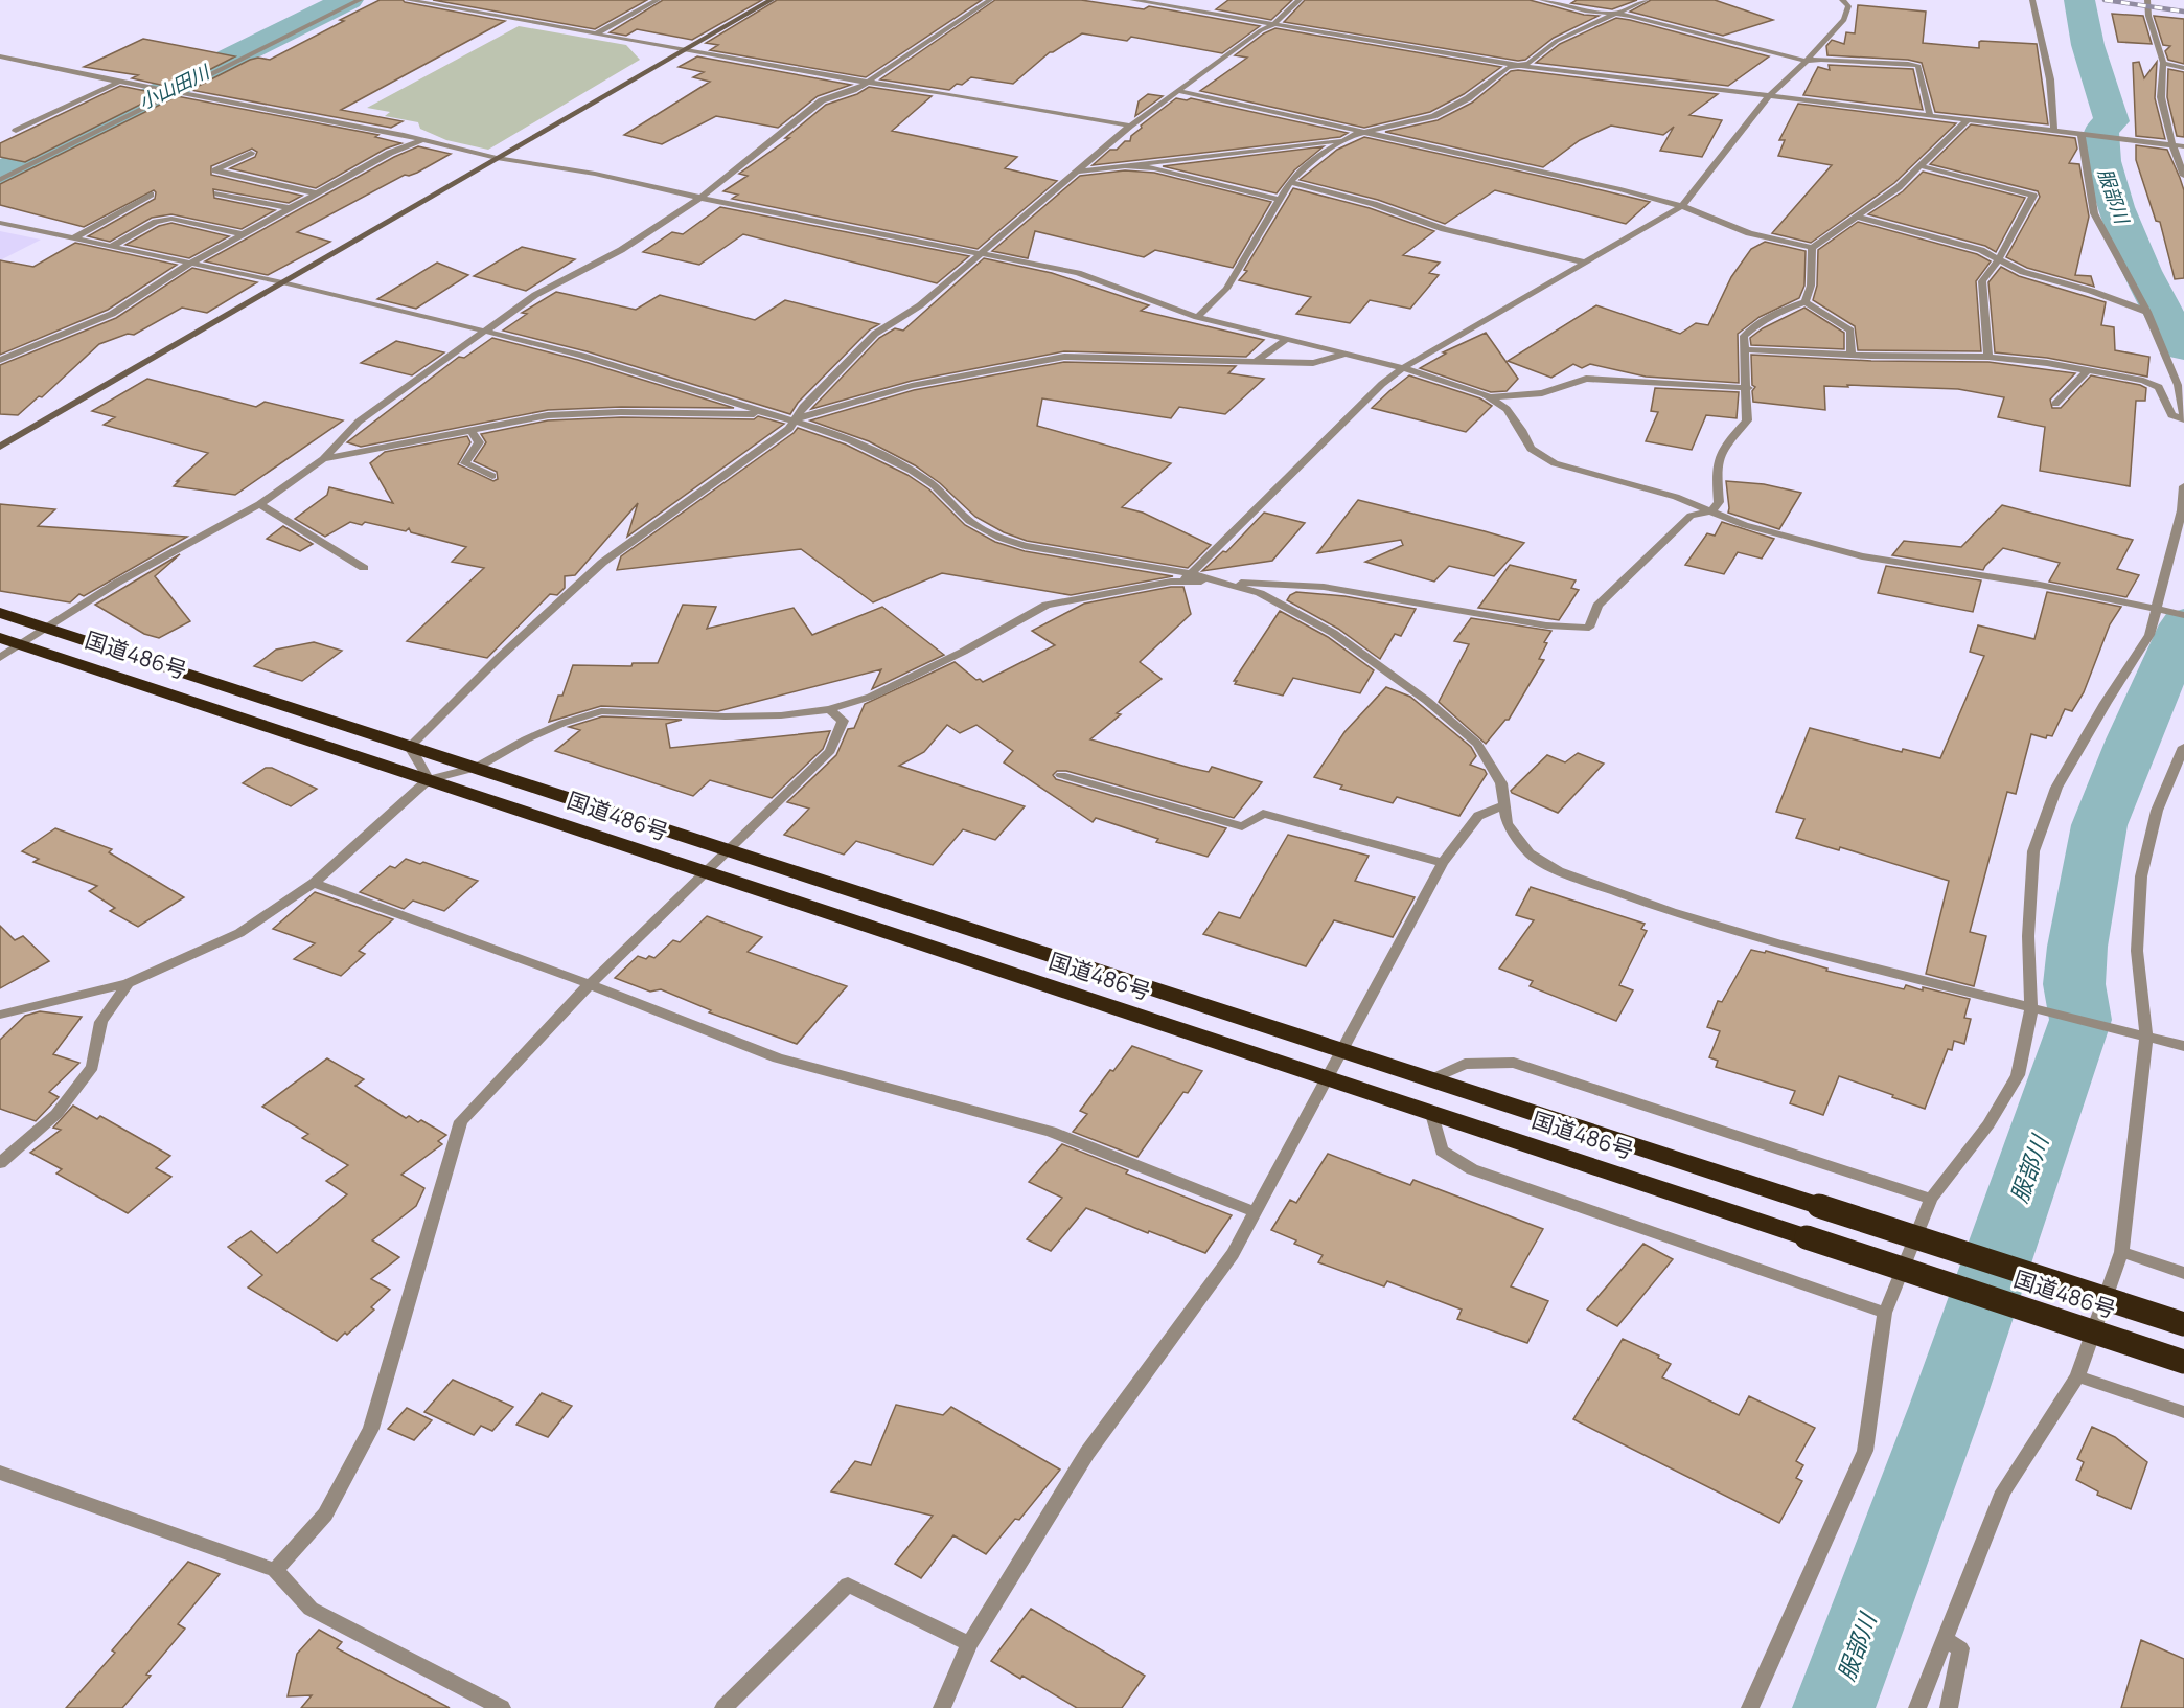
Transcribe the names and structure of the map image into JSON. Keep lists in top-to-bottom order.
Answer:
{
  "streets": {
    "highway": ["国道486号"]
  },
  "water": ["小山田川", "服部川"]
}
